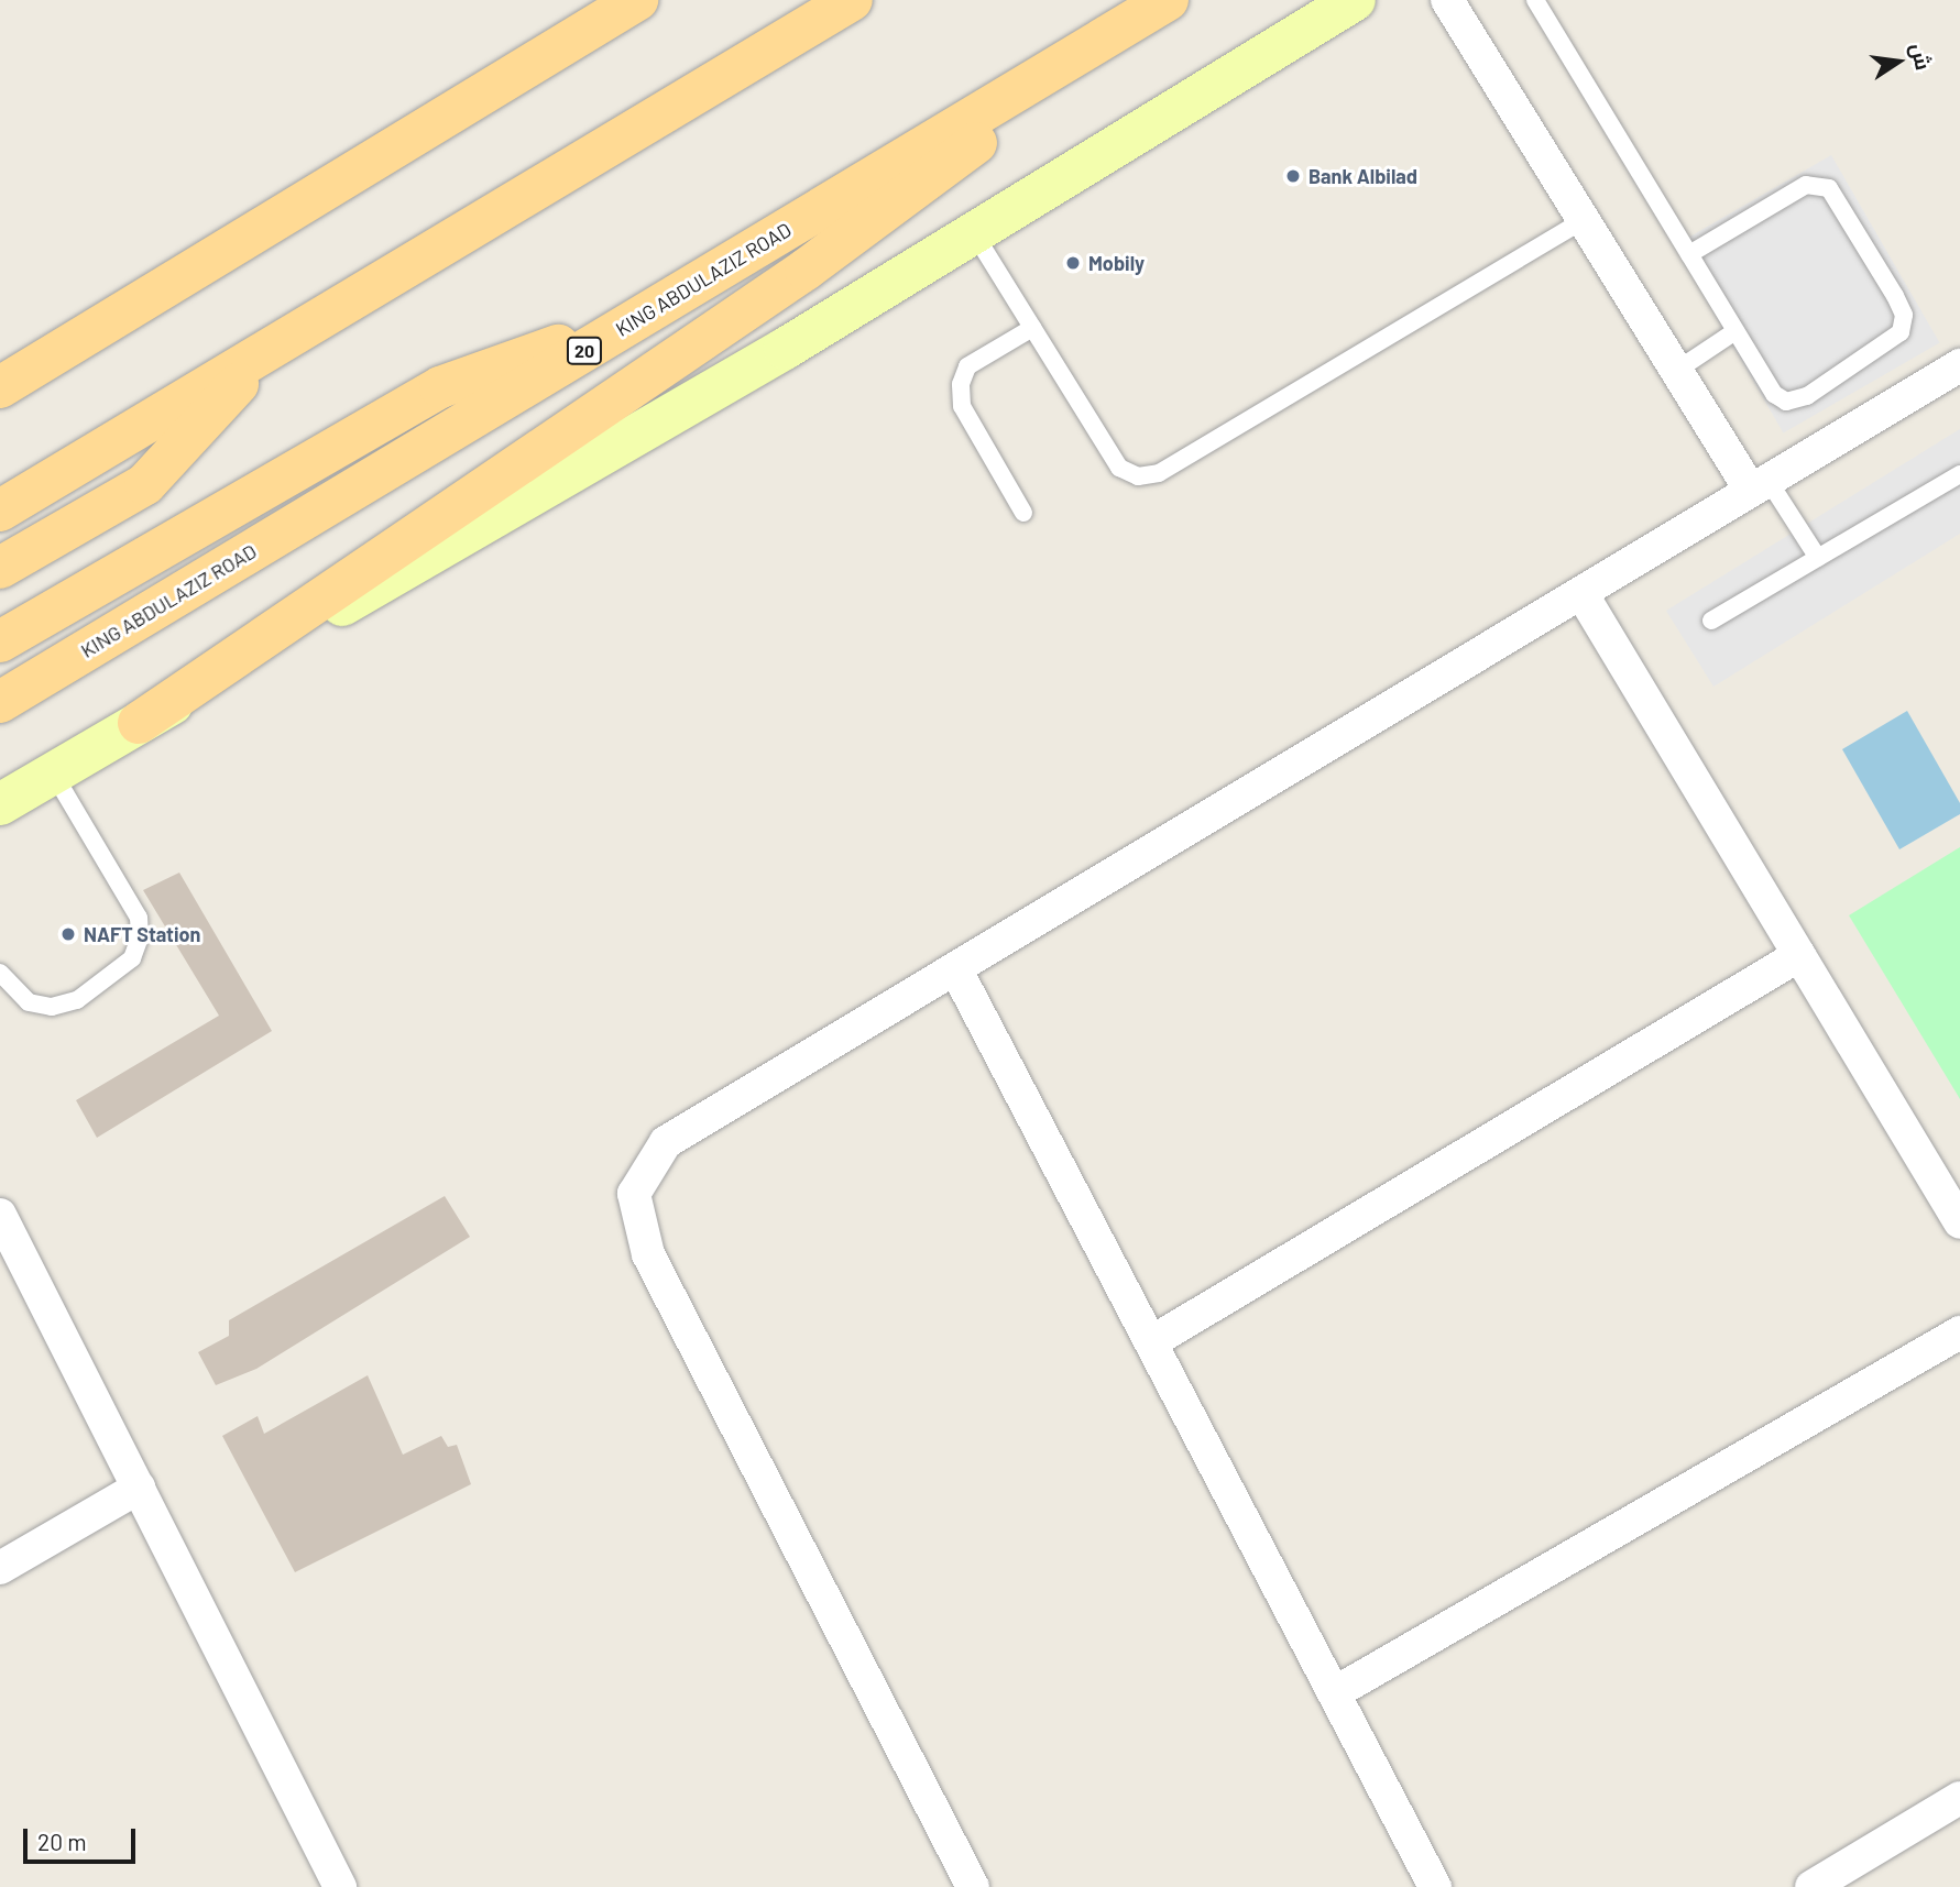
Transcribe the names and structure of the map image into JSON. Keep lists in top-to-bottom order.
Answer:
{
  "streets": {
    "main road": ["KING ABDULAZIZ ROAD", "20"]
  },
  "places": ["Bank Albilad", "Mobily", "NAFT Station"],
  "scale_bar": "20 m",
  "north": "right"
}
